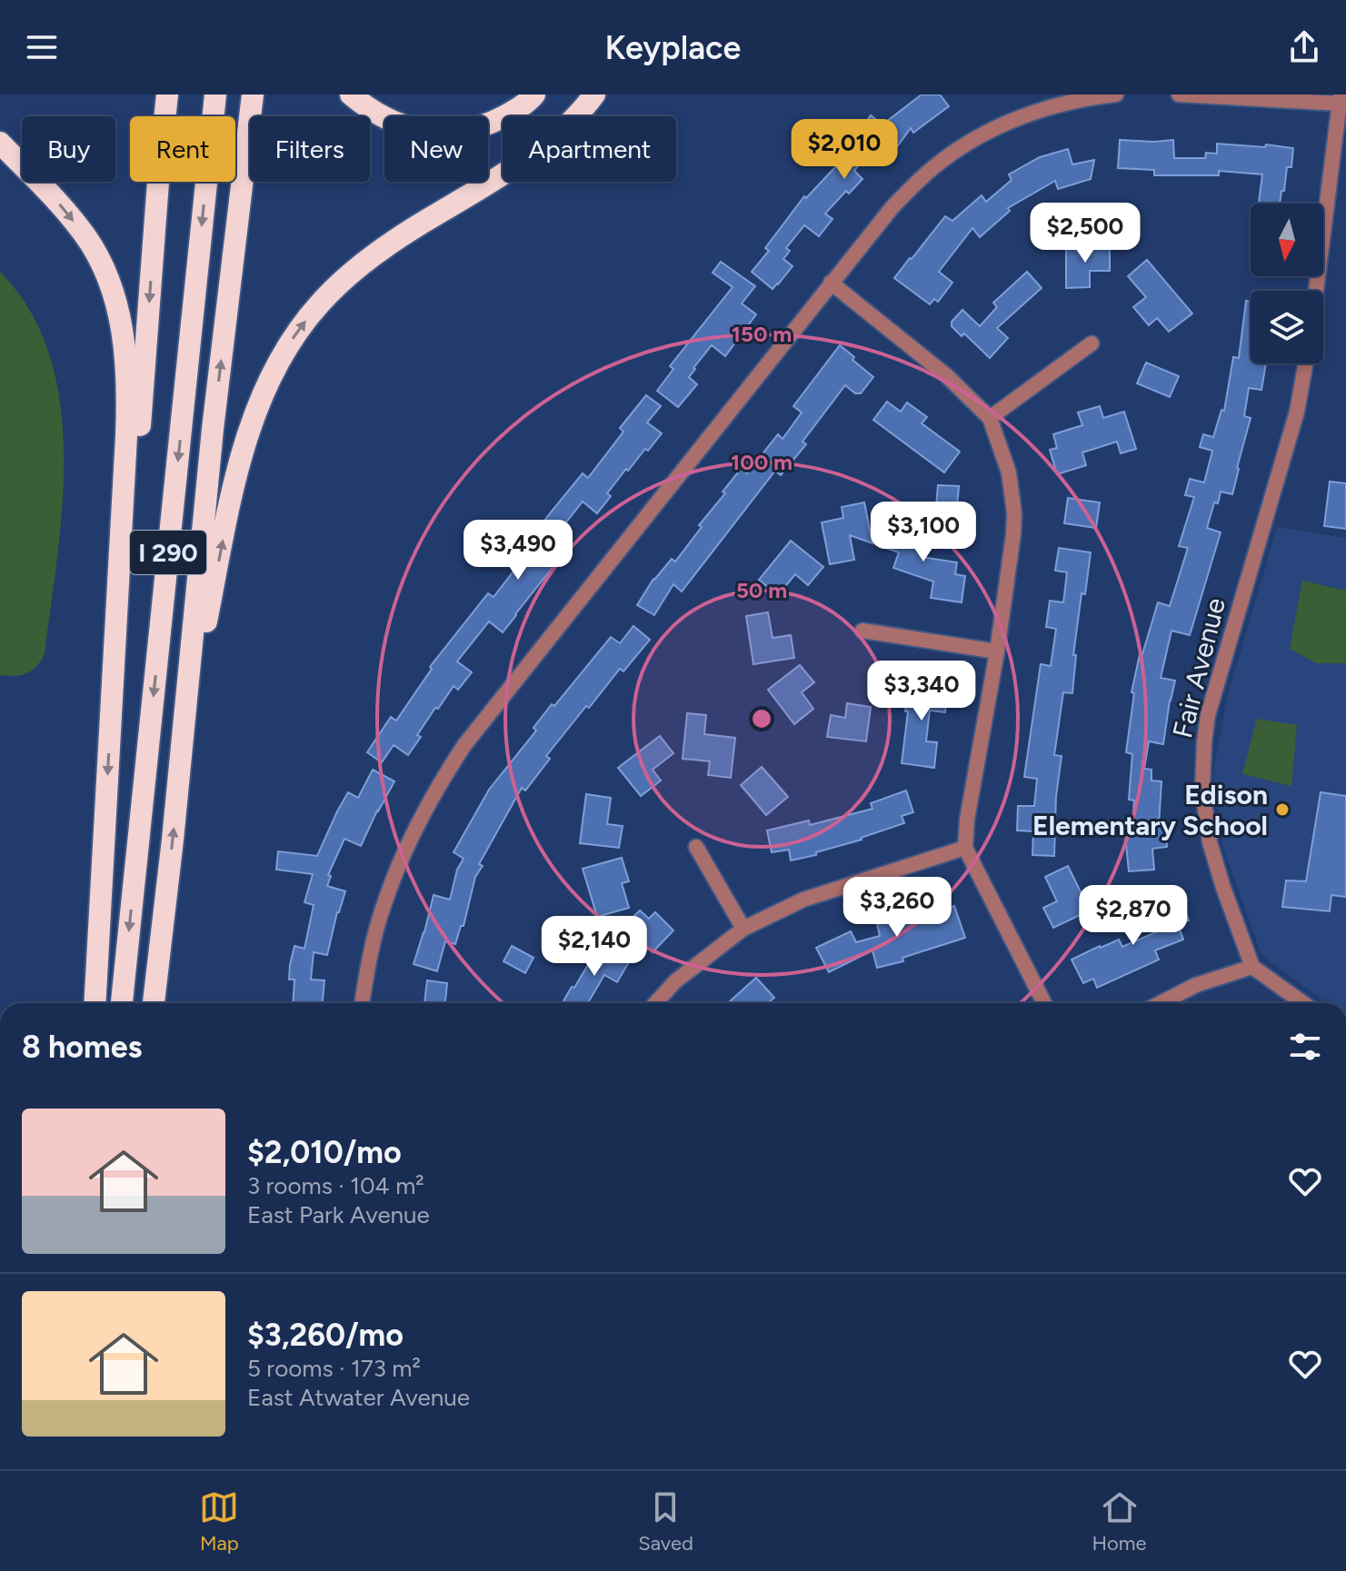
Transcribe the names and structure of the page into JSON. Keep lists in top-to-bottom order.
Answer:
{
  "streets": {
    "highway": ["I 290"],
    "street": ["Fair Avenue"]
  },
  "places": ["Edison Elementary School"],
  "north": "bottom",
  "page": {
    "header": "Keyplace",
    "chip": [
      "Buy",
      "Rent",
      "Filters",
      "New",
      "Apartment"
    ],
    "price": [
      "$2,010",
      "$2,500",
      "$3,100",
      "$3,490",
      "$3,340",
      "$3,260",
      "$2,870",
      "$2,140"
    ],
    "heading": "8 homes",
    "list": [
      {
        "name": "$2,010/mo",
        "note": "3 rooms · 104 m² · East Park Avenue"
      },
      {
        "name": "$3,260/mo",
        "note": "5 rooms · 173 m² · East Atwater Avenue"
      }
    ],
    "tabs": ["Map", "Saved", "Home"]
  },
  "rings": ["150 m", "100 m", "50 m"]
}
